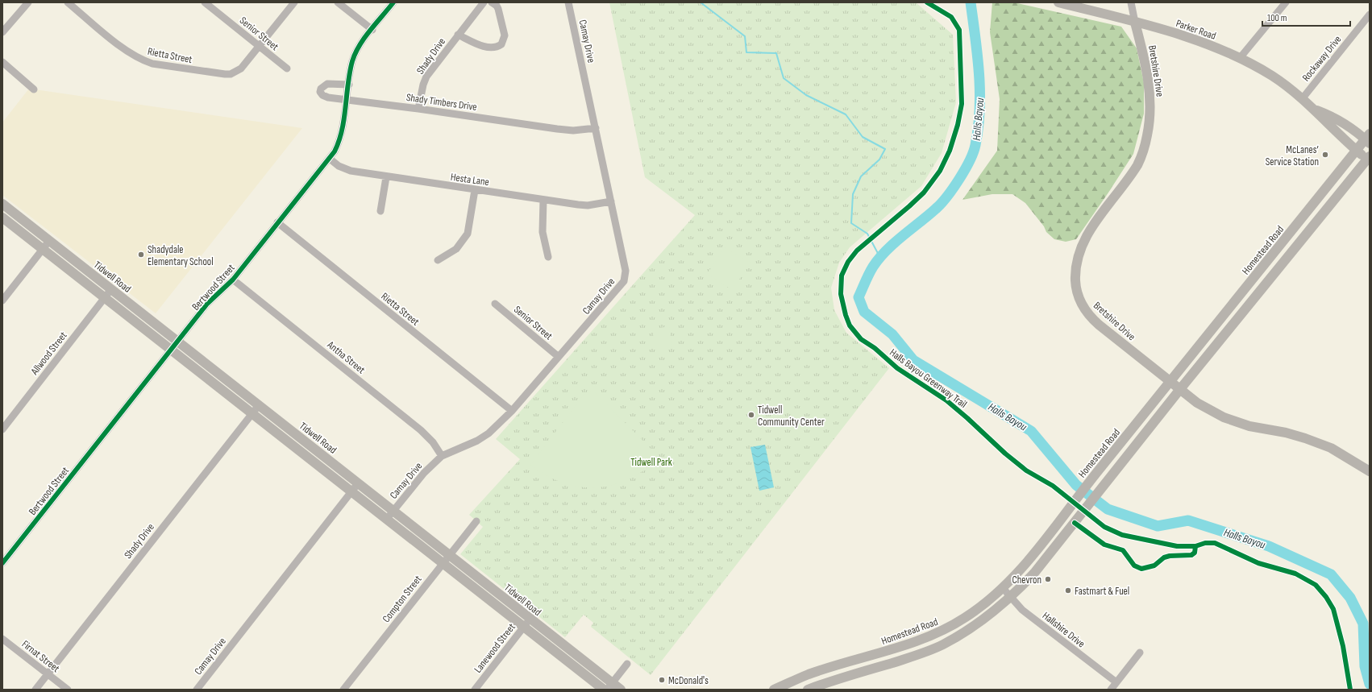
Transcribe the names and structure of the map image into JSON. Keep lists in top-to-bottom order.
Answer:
{
  "streets": {
    "main road": [
      "Parker Road",
      "Bretshire Drive",
      "Homestead Road",
      "Tidwell Road"
    ],
    "street": [
      "Senior Street",
      "Camay Drive",
      "Rietta Street",
      "Shady Drive",
      "Rockaway Drive",
      "Shady Timbers Drive",
      "Hesta Lane",
      "Bertwood Street",
      "Allwood Street",
      "Antha Street",
      "Compton Street",
      "Hallshire Drive",
      "Lanewood Street",
      "Firnat Street"
    ],
    "cycle path": ["Halls Bayou Greenway Trail"]
  },
  "crossings": [
    ["Parker Road", "Rockaway Drive"],
    ["Parker Road", "Bretshire Drive"],
    ["Parker Road", "Homestead Road"],
    ["Senior Street", "Camay Drive"],
    ["Senior Street", "Rietta Street"],
    ["Camay Drive", "Rietta Street"],
    ["Camay Drive", "Shady Timbers Drive"],
    ["Camay Drive", "Hesta Lane"],
    ["Camay Drive", "Tidwell Road"],
    ["Camay Drive", "Antha Street"],
    ["Rietta Street", "Bertwood Street"],
    ["Shady Drive", "Shady Timbers Drive"],
    ["Shady Drive", "Tidwell Road"],
    ["Shady Drive", "Firnat Street"],
    ["Bretshire Drive", "Homestead Road"],
    ["Shady Timbers Drive", "Bertwood Street"],
    ["Hesta Lane", "Bertwood Street"],
    ["Homestead Road", "Hallshire Drive"],
    ["Tidwell Road", "Bertwood Street"],
    ["Tidwell Road", "Allwood Street"],
    ["Tidwell Road", "Compton Street"],
    ["Tidwell Road", "Lanewood Street"],
    ["Bertwood Street", "Antha Street"]
  ],
  "water": ["Halls Bayou"],
  "parks": ["Tidwell Park"],
  "places": [
    "McLanes’ Service Station",
    "Shadydale Elementary School",
    "Tidwell Community Center",
    "Chevron",
    "Fastmart & Fuel",
    "McDonald's"
  ],
  "scale_bar": "100 m"
}
